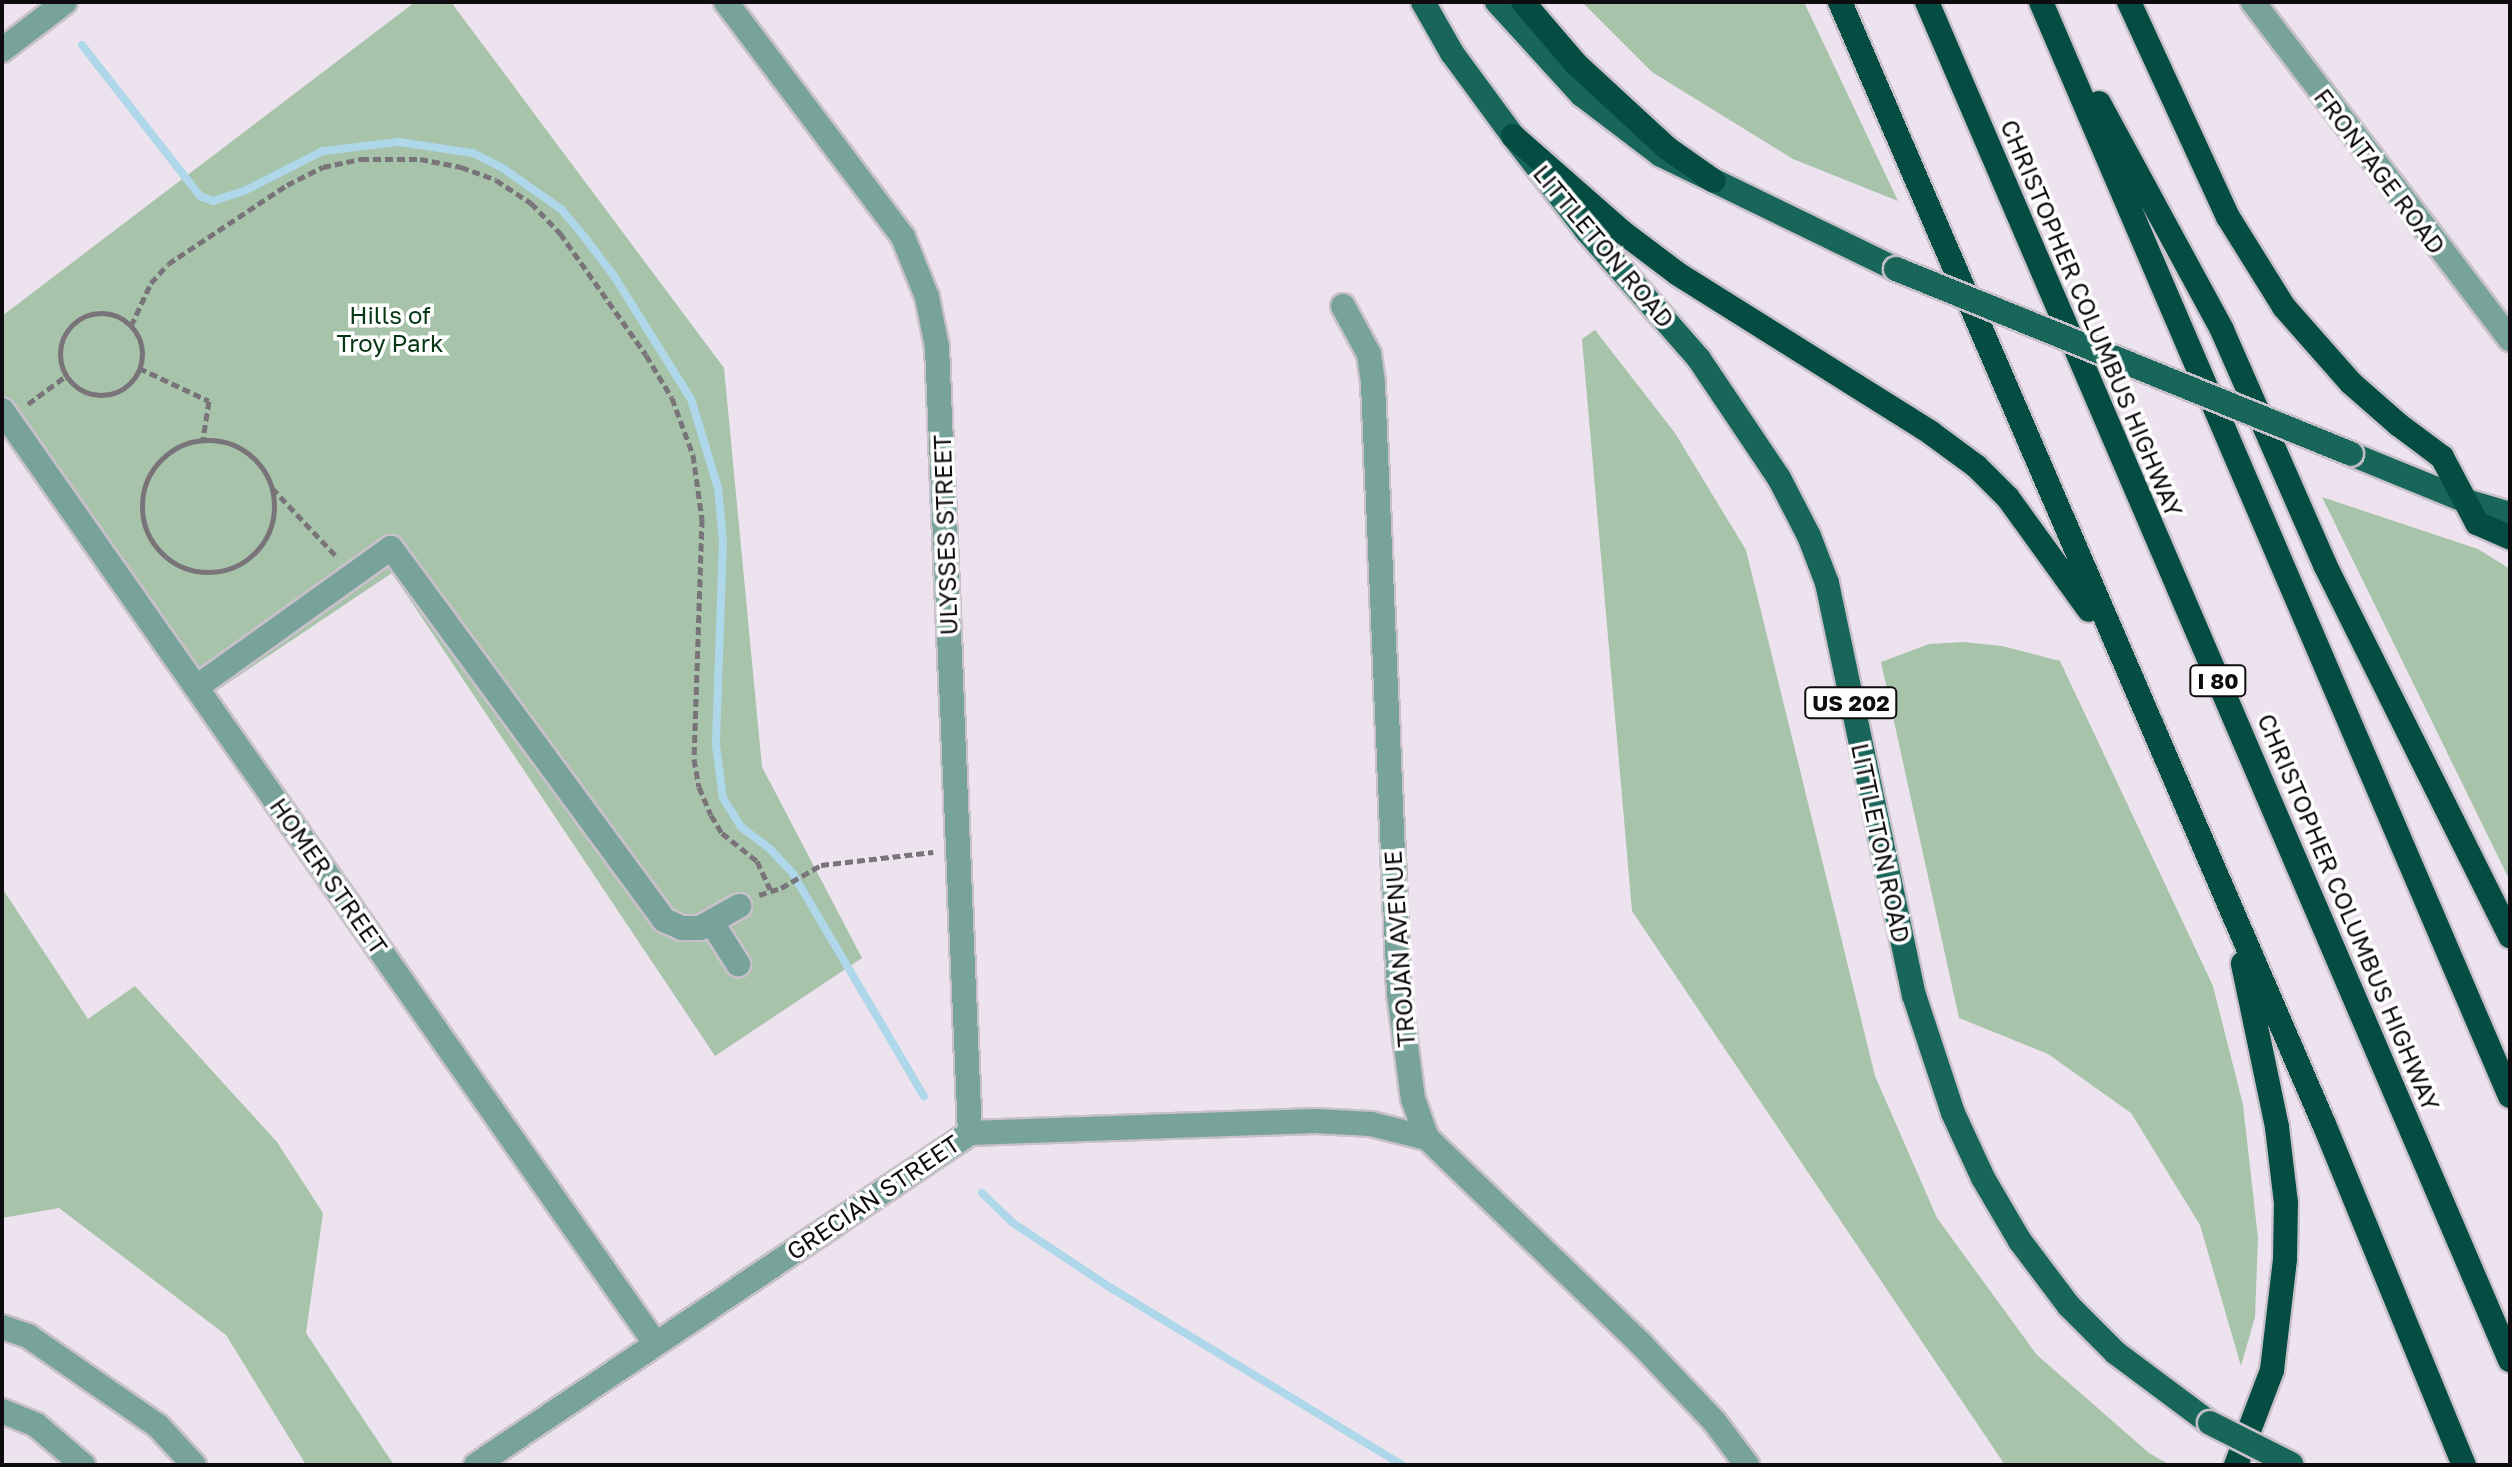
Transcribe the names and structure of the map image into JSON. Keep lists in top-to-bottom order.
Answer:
{
  "streets": {
    "highway": ["CHRISTOPHER COLUMBUS HIGHWAY", "I 80"],
    "main road": ["LITTLETON ROAD", "US 202"],
    "street": [
      "FRONTAGE ROAD",
      "ULYSSES STREET",
      "HOMER STREET",
      "TROJAN AVENUE",
      "GRECIAN STREET"
    ]
  },
  "crossings": [
    ["ULYSSES STREET", "GRECIAN STREET"],
    ["HOMER STREET", "GRECIAN STREET"],
    ["TROJAN AVENUE", "GRECIAN STREET"]
  ],
  "parks": ["Hills of Troy Park"]
}
